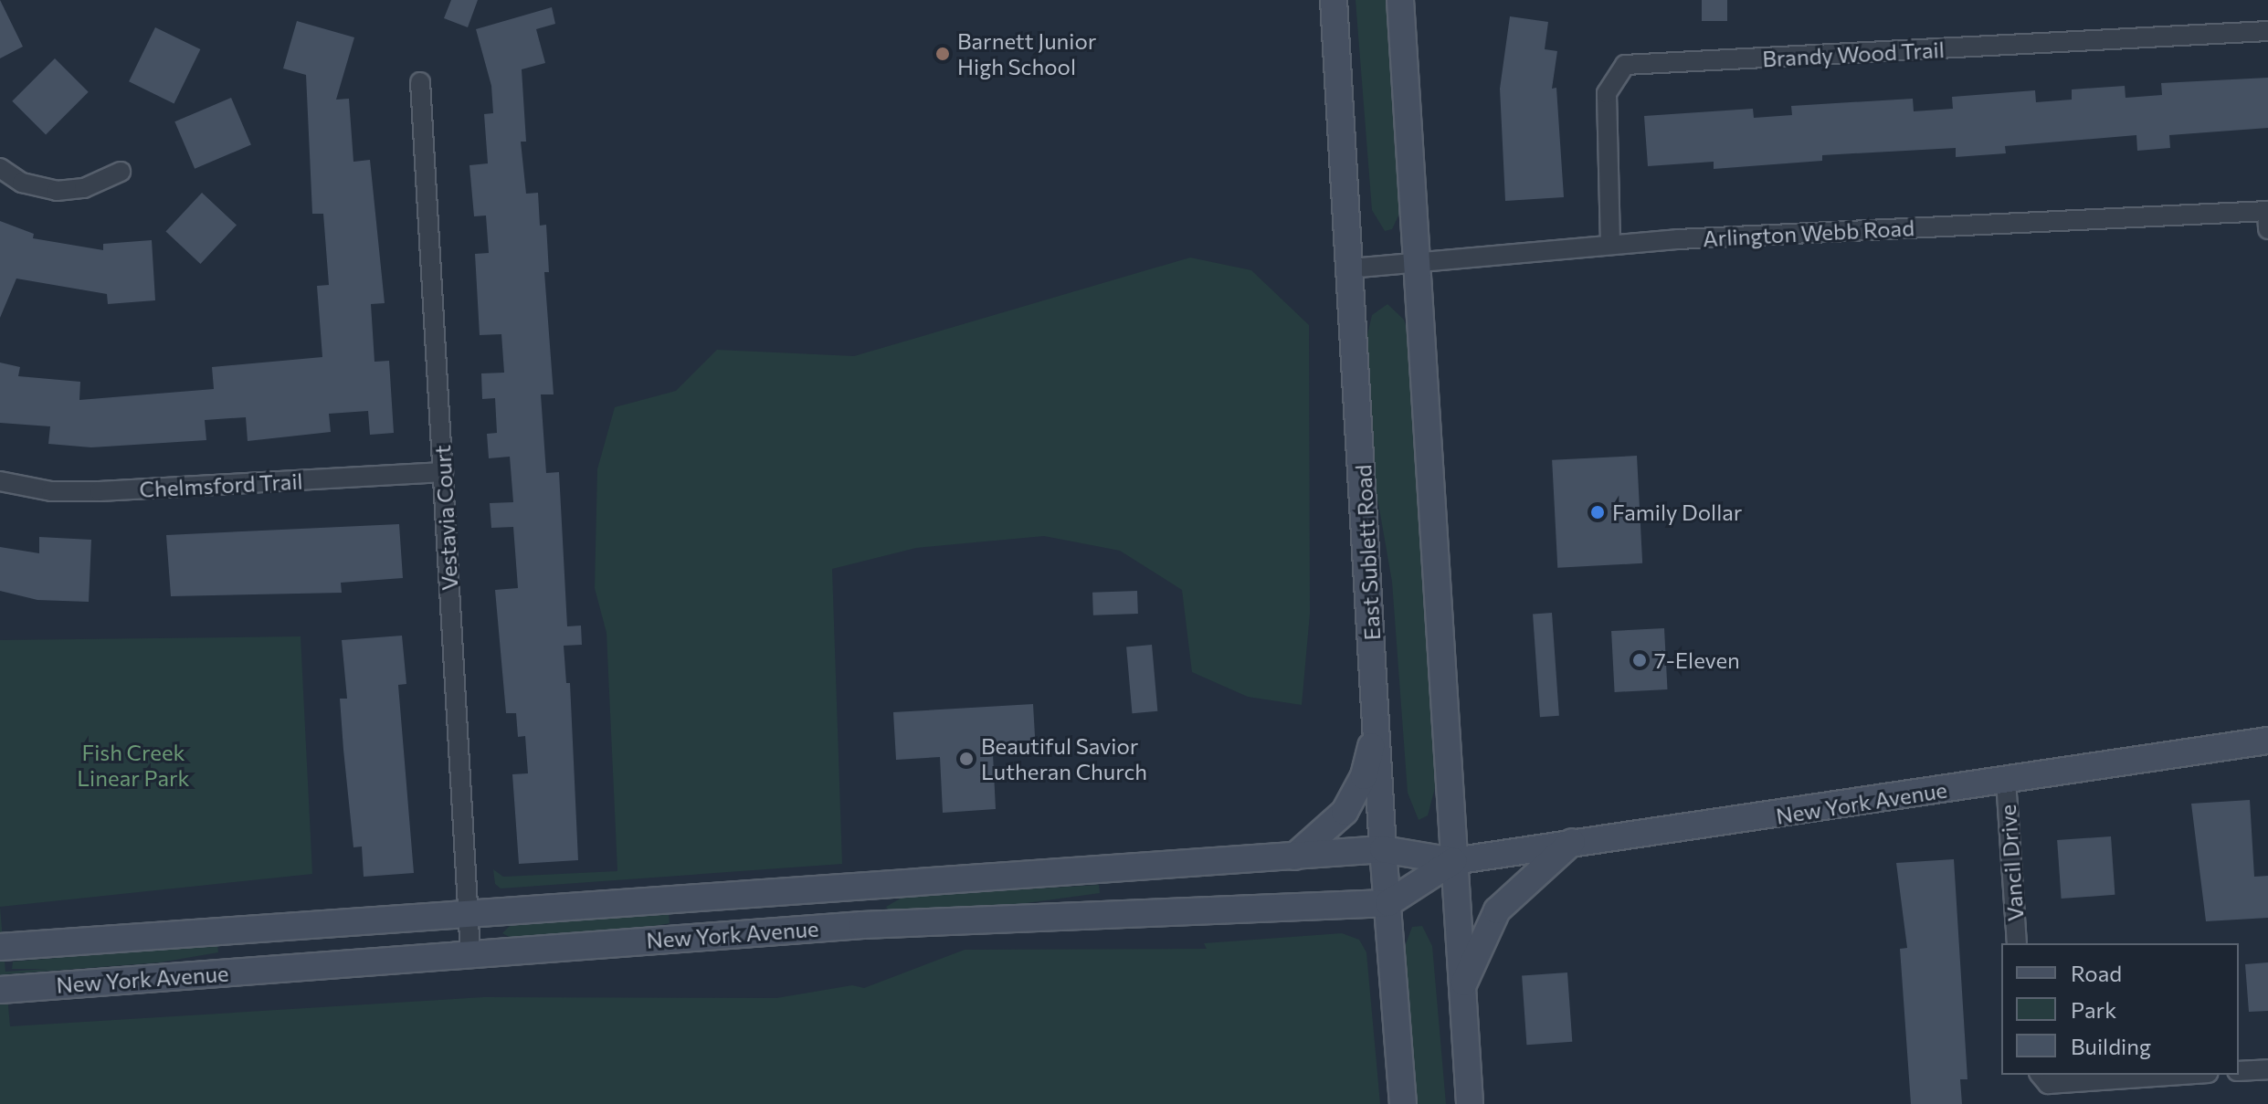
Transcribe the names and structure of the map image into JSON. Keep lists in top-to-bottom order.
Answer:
{
  "streets": {
    "main road": ["East Sublett Road", "New York Avenue"],
    "street": [
      "Brandy Wood Trail",
      "Arlington Webb Road",
      "Chelmsford Trail",
      "Vestavia Court",
      "Vancil Drive"
    ]
  },
  "crossings": [
    ["Brandy Wood Trail", "Arlington Webb Road"],
    ["Arlington Webb Road", "East Sublett Road"],
    ["Chelmsford Trail", "Vestavia Court"],
    ["Vestavia Court", "New York Avenue"],
    ["East Sublett Road", "New York Avenue"],
    ["New York Avenue", "Vancil Drive"]
  ],
  "parks": ["Fish Creek Linear Park"],
  "places": [
    "Barnett Junior High School",
    "Family Dollar",
    "7-Eleven",
    "Beautiful Savior Lutheran Church"
  ],
  "legend": ["Road", "Park", "Building"]
}
